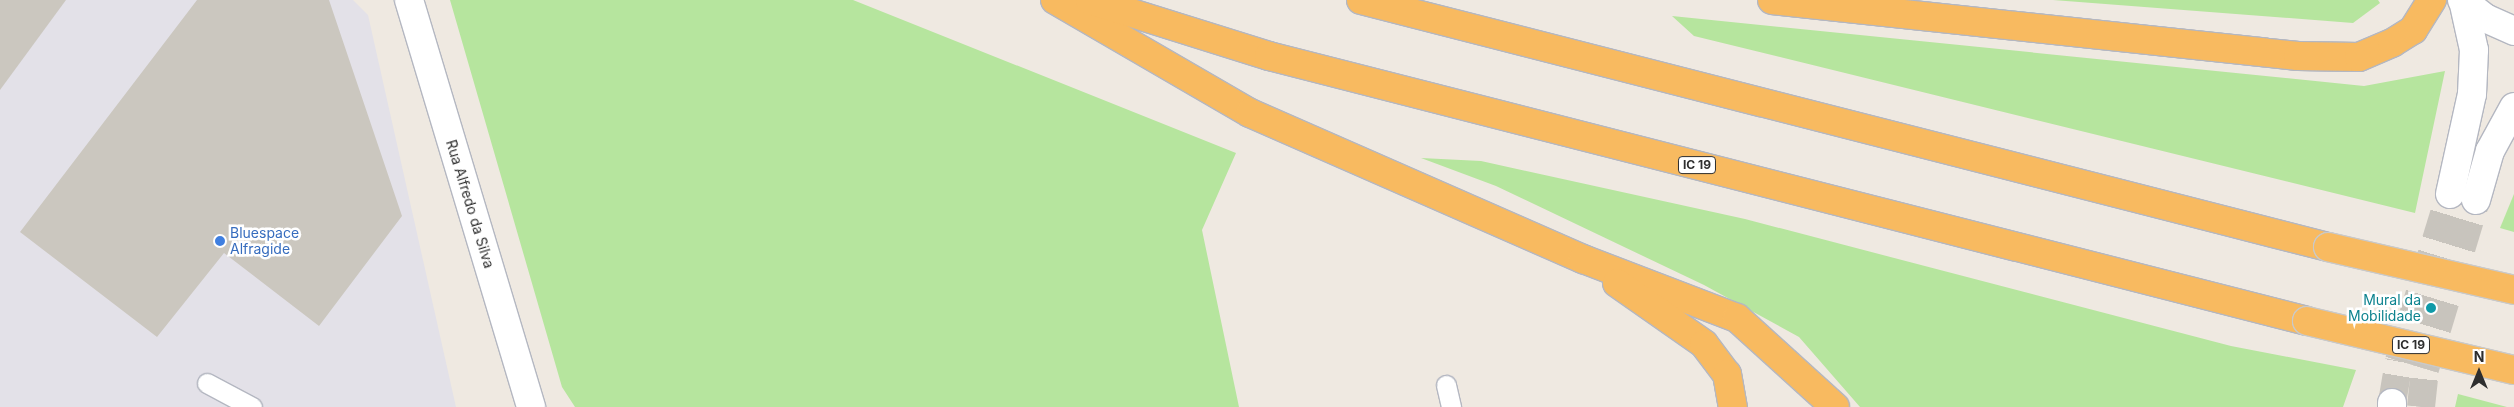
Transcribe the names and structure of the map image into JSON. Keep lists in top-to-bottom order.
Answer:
{
  "streets": {
    "highway": ["IC 19"],
    "street": ["Rua Alfredo da Silva"]
  },
  "places": ["Bluespace Alfragide", "Mural da Mobilidade"],
  "north": "top"
}
